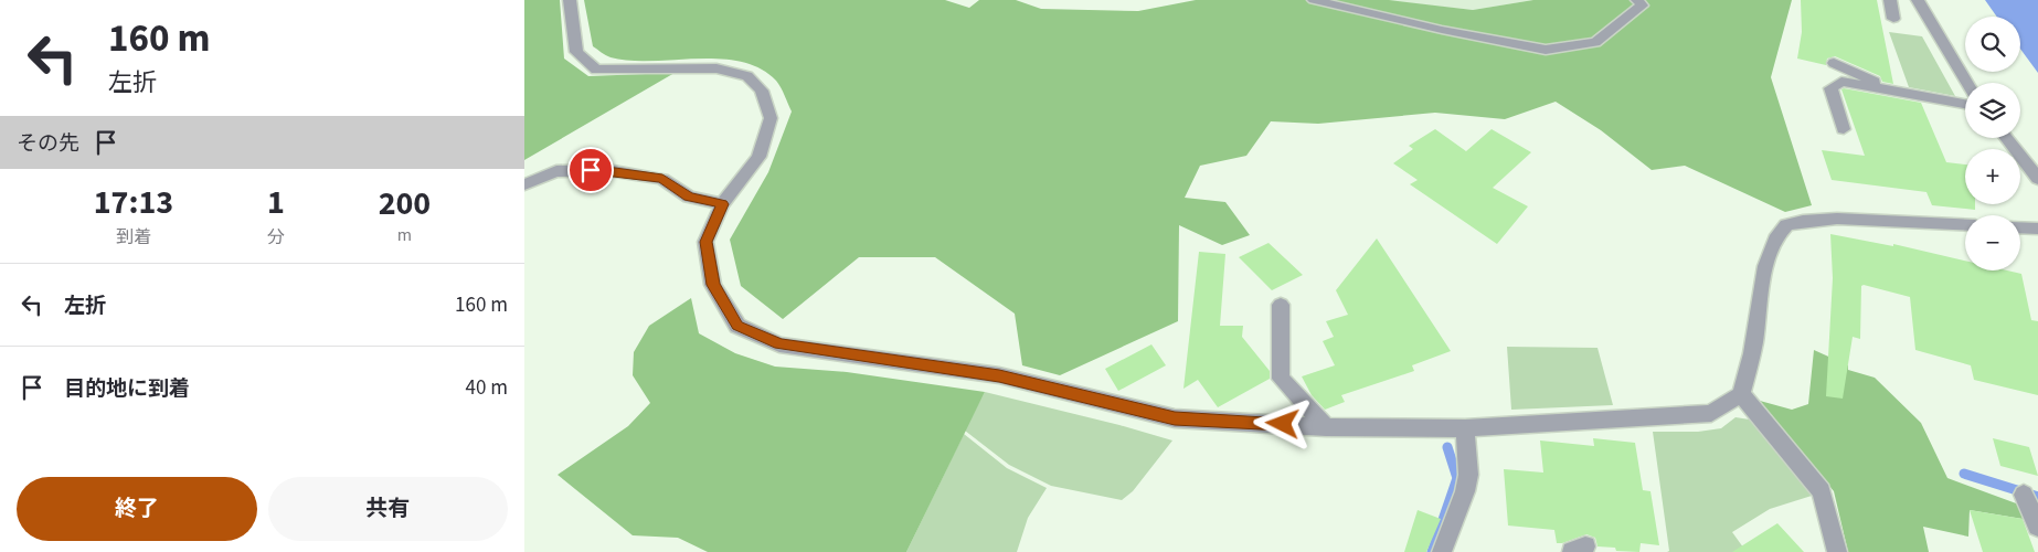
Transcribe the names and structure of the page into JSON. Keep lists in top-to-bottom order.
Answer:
{
  "page": {
    "turn": ["160 m", "左折"],
    "map_buttons": ["+", "−"],
    "then": "その先",
    "eta": [
      "17:13",
      "到着",
      "1",
      "分",
      "200",
      "m"
    ],
    "list": [
      {
        "name": "左折",
        "value": "160 m"
      },
      {
        "name": "目的地に到着",
        "value": "40 m"
      }
    ],
    "buttons": ["終了", "共有"]
  }
}
